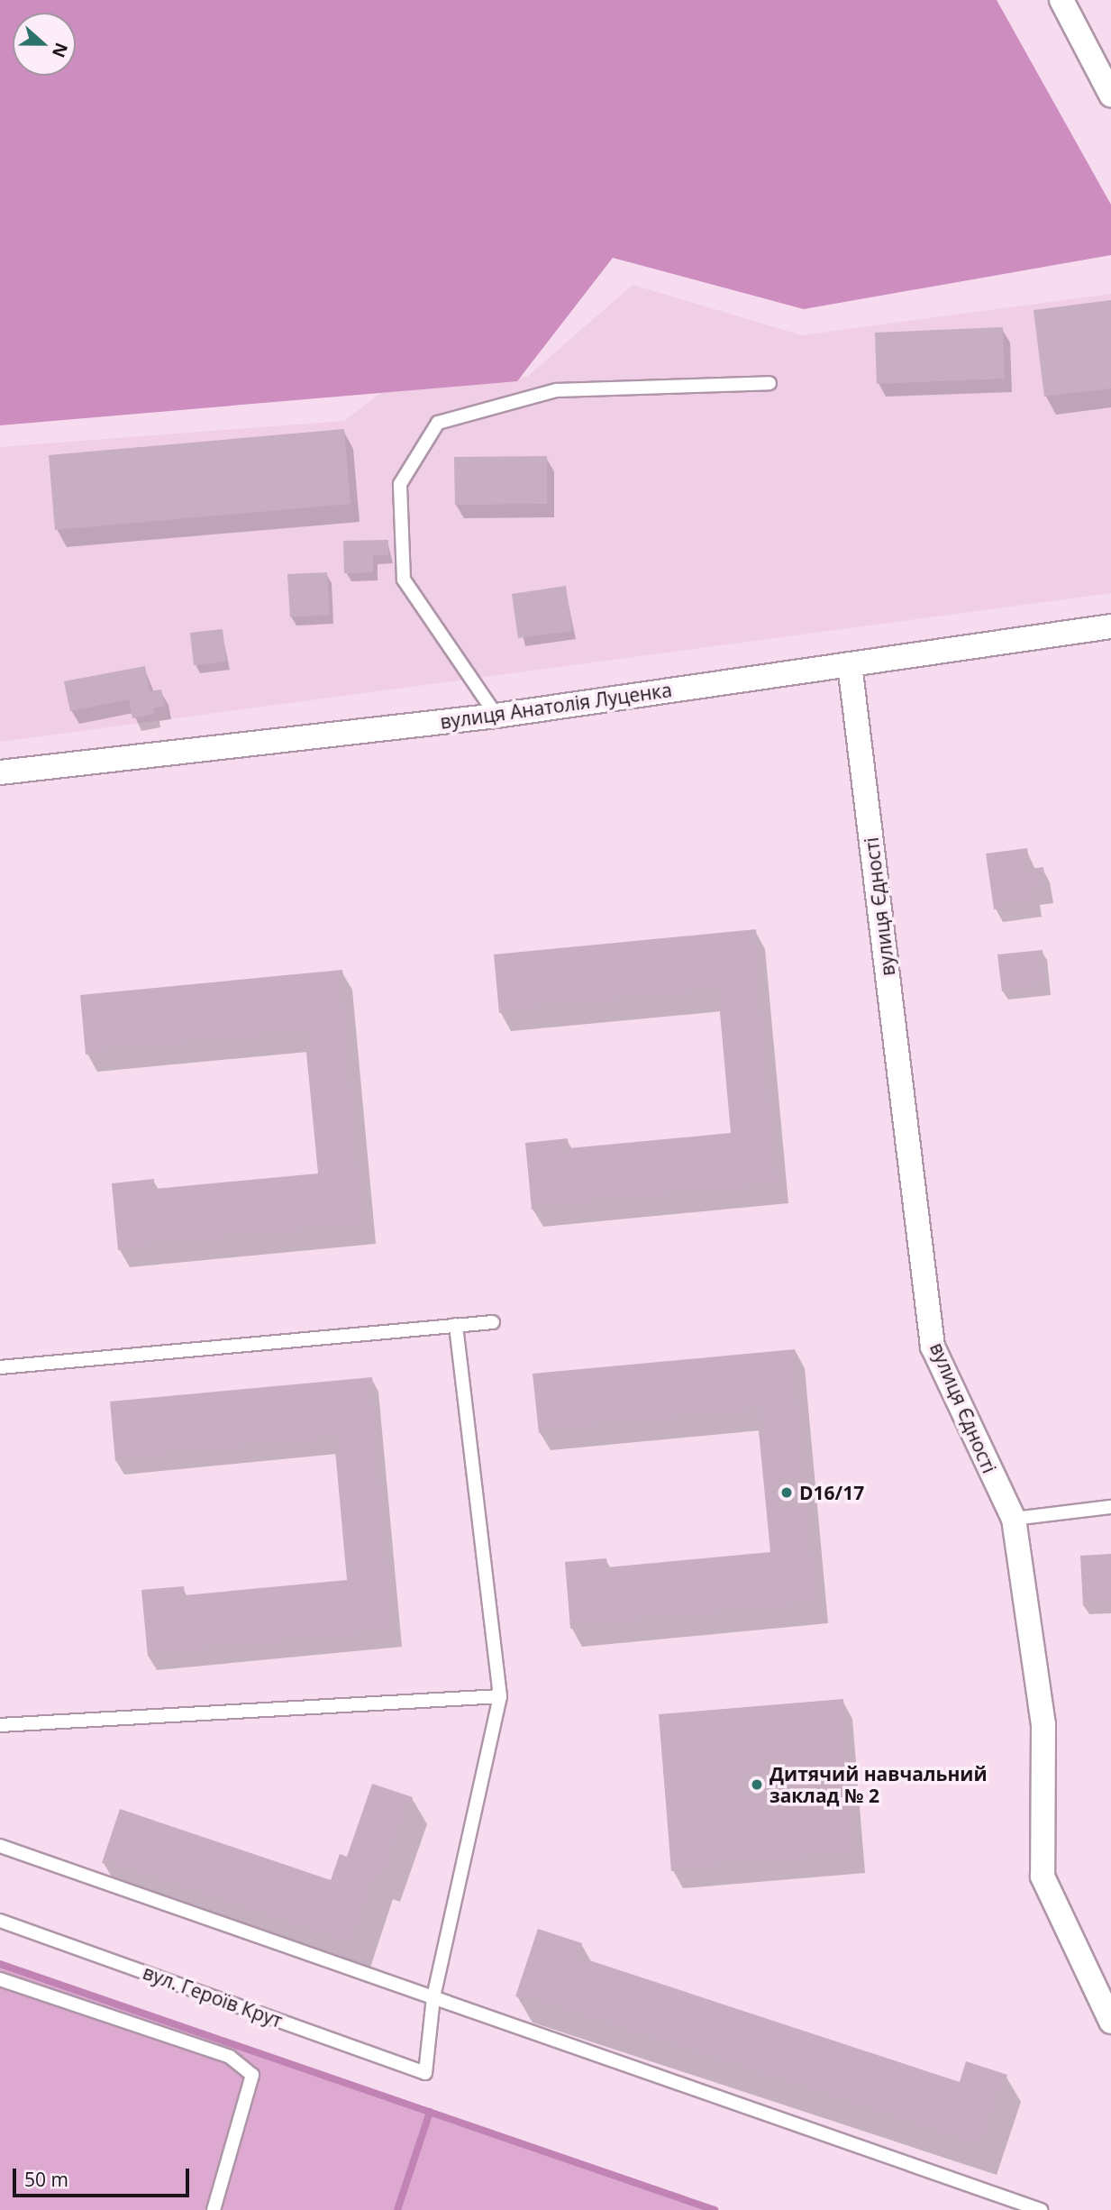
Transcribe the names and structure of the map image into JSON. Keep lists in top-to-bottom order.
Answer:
{
  "streets": {
    "street": ["вулиця Анатолія Луценка", "вулиця Єдності"],
    "lane": ["вул. Героїв Крут"]
  },
  "crossings": [
    ["вулиця Анатолія Луценка", "вулиця Єдності"]
  ],
  "places": ["D16/17", "Дитячий навчальний заклад № 2"],
  "scale_bar": "50 m",
  "north": "right"
}
